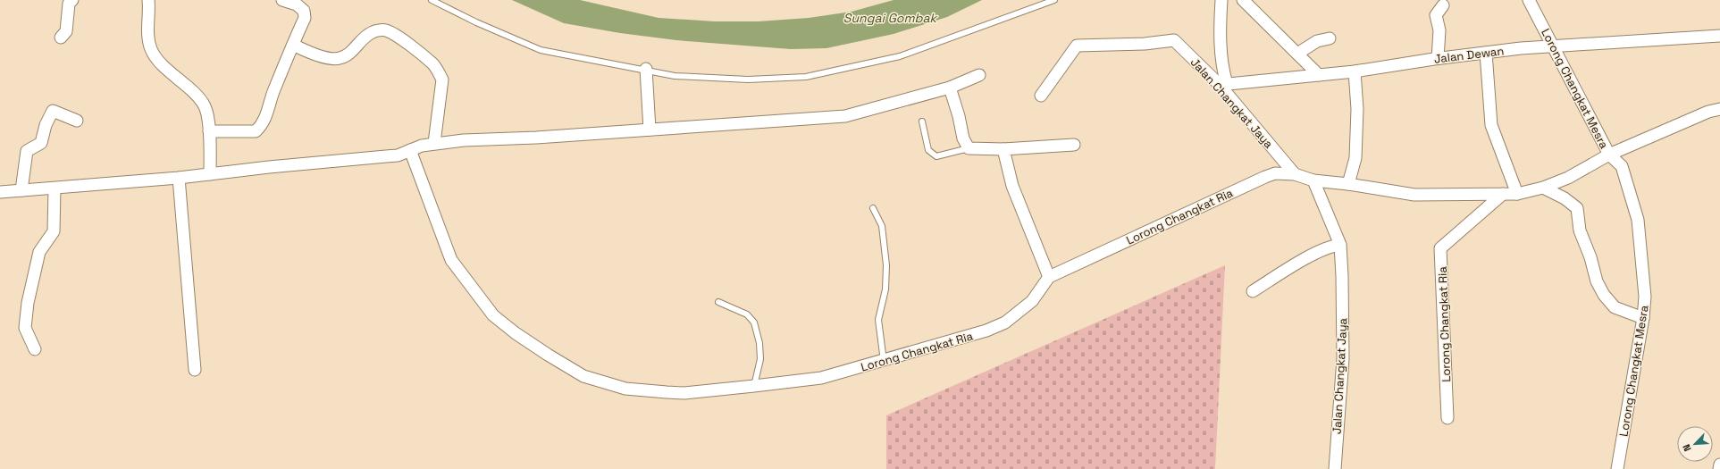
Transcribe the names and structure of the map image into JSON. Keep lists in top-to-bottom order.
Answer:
{
  "streets": {
    "street": [
      "Jalan Dewan",
      "Lorong Changkat Mesra",
      "Jalan Changkat Jaya",
      "Lorong Changkat Ria"
    ]
  },
  "crossings": [
    ["Jalan Dewan", "Lorong Changkat Mesra"],
    ["Jalan Dewan", "Jalan Changkat Jaya"],
    ["Lorong Changkat Mesra", "Lorong Changkat Ria"],
    ["Jalan Changkat Jaya", "Lorong Changkat Ria"]
  ],
  "water": ["Sungai Gombak"],
  "north": "bottom left"
}
